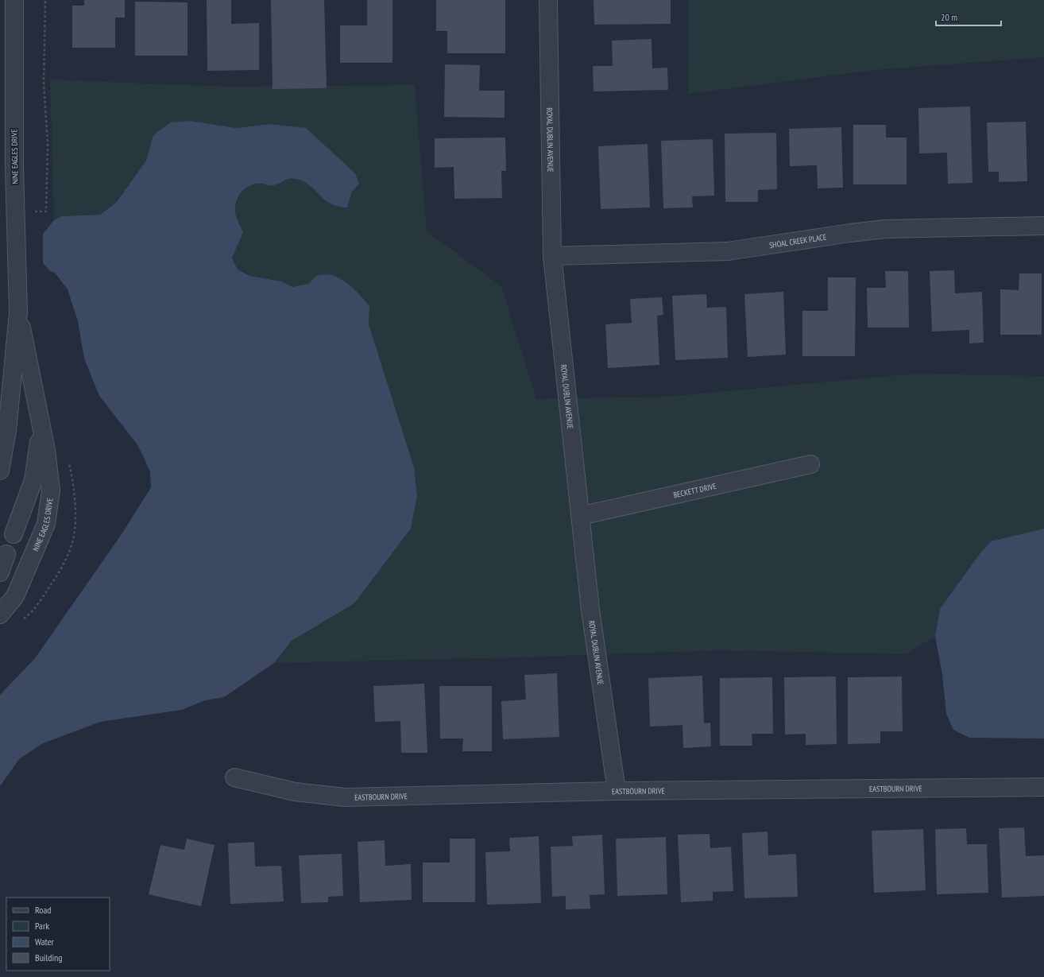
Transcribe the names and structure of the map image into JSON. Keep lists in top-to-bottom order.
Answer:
{
  "streets": {
    "street": [
      "ROYAL DUBLIN AVENUE",
      "NINE EAGLES DRIVE",
      "SHOAL CREEK PLACE",
      "BECKETT DRIVE",
      "EASTBOURN DRIVE"
    ]
  },
  "crossings": [
    ["ROYAL DUBLIN AVENUE", "SHOAL CREEK PLACE"],
    ["ROYAL DUBLIN AVENUE", "BECKETT DRIVE"],
    ["ROYAL DUBLIN AVENUE", "EASTBOURN DRIVE"]
  ],
  "legend": [
    "Road",
    "Park",
    "Water",
    "Building"
  ],
  "scale_bar": "20 m"
}
